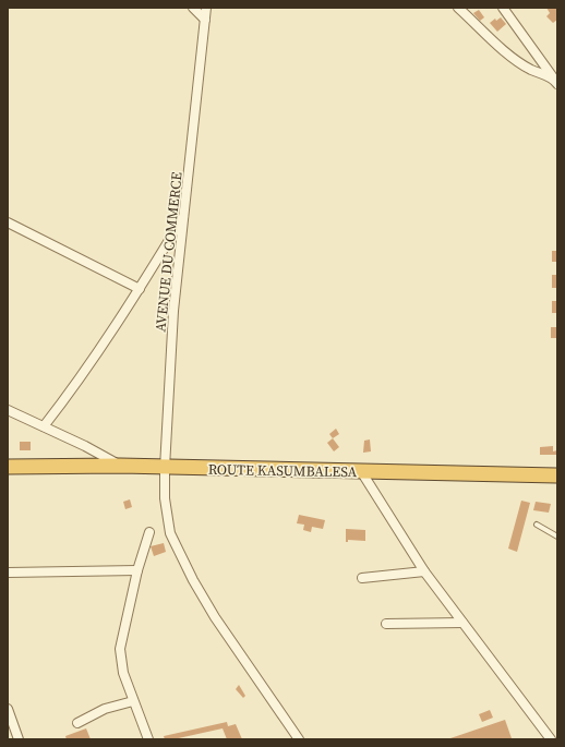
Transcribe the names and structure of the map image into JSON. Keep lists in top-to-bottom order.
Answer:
{
  "streets": {
    "highway": ["ROUTE KASUMBALESA"],
    "street": ["AVENUE DU COMMERCE"]
  },
  "crossings": [
    ["AVENUE DU COMMERCE", "ROUTE KASUMBALESA"]
  ]
}
